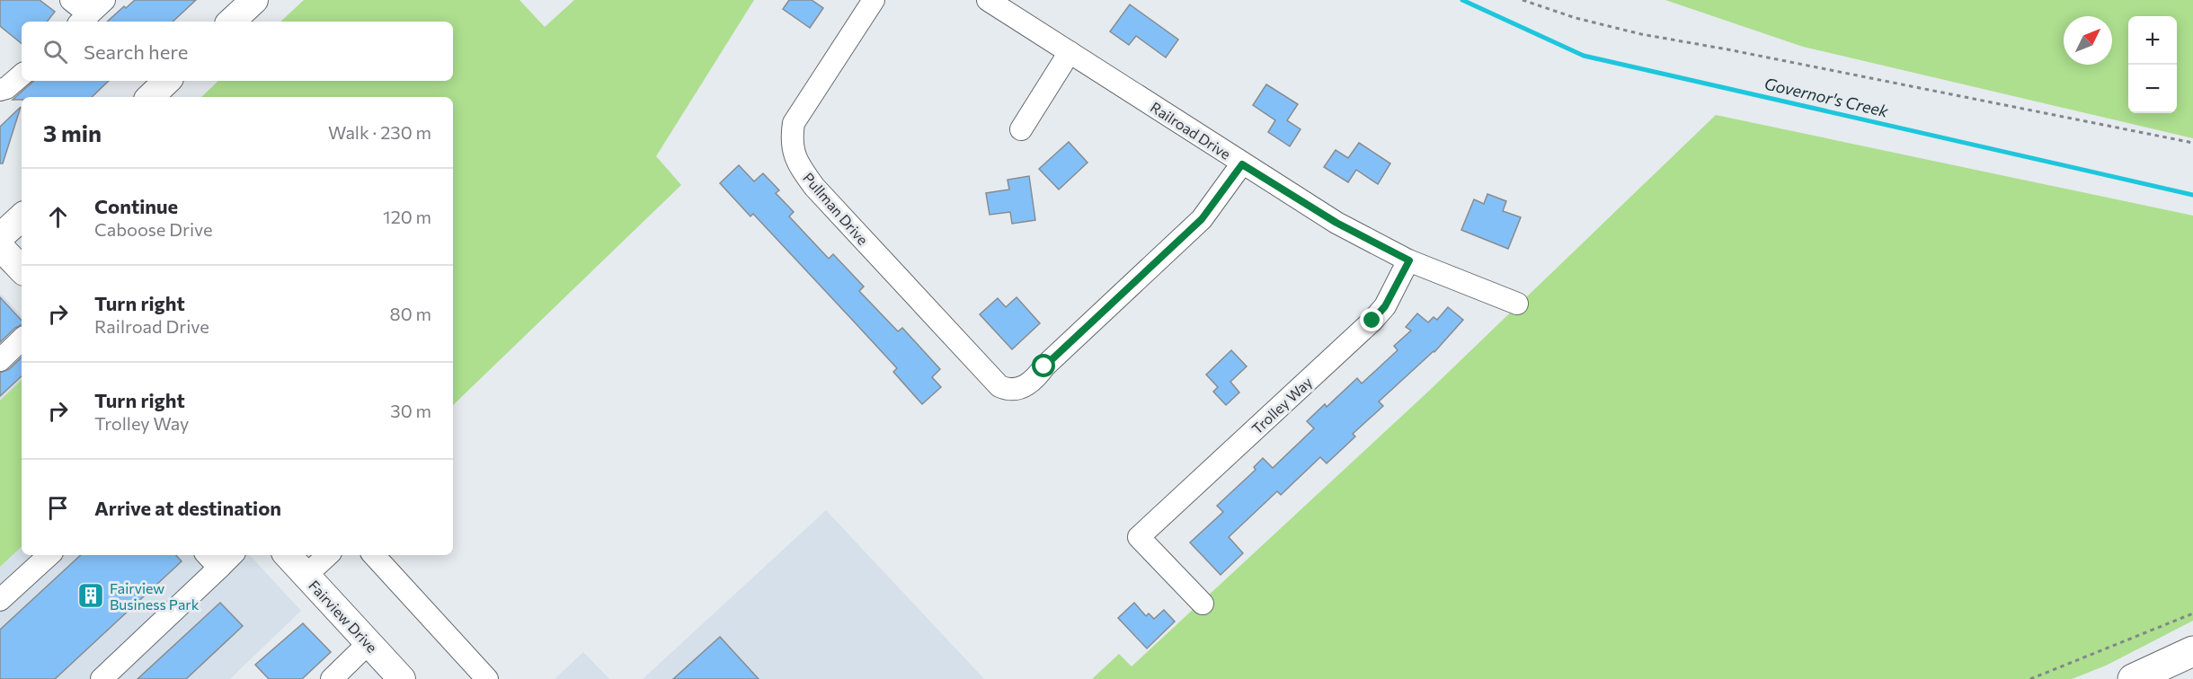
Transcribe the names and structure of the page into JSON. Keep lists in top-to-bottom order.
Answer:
{
  "streets": {
    "main road": ["Fairview Drive"],
    "street": ["Railroad Drive", "Pullman Drive", "Trolley Way"]
  },
  "crossings": [
    ["Railroad Drive", "Pullman Drive"],
    ["Railroad Drive", "Trolley Way"]
  ],
  "water": ["Governor's Creek"],
  "places": {
    "building": ["Fairview Business Park"]
  },
  "north": "top right",
  "page": {
    "map_buttons": ["+", "−"],
    "search": "Search here",
    "heading": ["3 min", "Walk · 230 m"],
    "list": [
      ["Continue", "Caboose Drive", "120 m"],
      ["Turn right", "Railroad Drive", "80 m"],
      ["Turn right", "Trolley Way", "30 m"],
      "Arrive at destination"
    ]
  }
}
